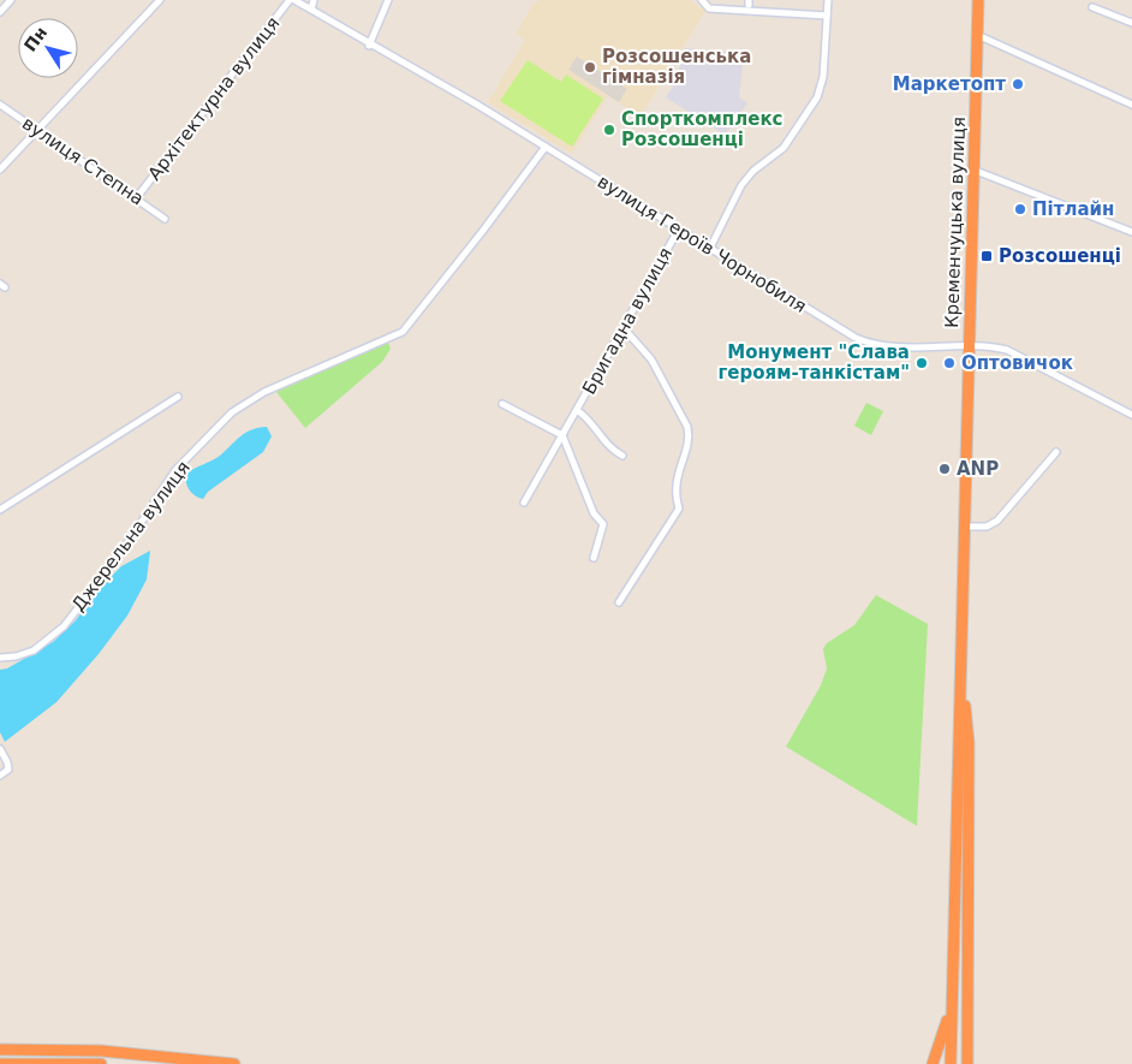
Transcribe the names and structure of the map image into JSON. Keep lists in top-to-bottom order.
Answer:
{
  "streets": {
    "highway": ["Кременчуцька вулиця"],
    "street": [
      "Архітектурна вулиця",
      "вулиця Степна",
      "вулиця Героїв Чорнобиля",
      "Бригадна вулиця",
      "Джерельна вулиця"
    ]
  },
  "crossings": [
    ["Архітектурна вулиця", "вулиця Степна"],
    ["Архітектурна вулиця", "вулиця Героїв Чорнобиля"],
    ["Кременчуцька вулиця", "вулиця Героїв Чорнобиля"],
    ["вулиця Героїв Чорнобиля", "Бригадна вулиця"],
    ["вулиця Героїв Чорнобиля", "Джерельна вулиця"]
  ],
  "places": {
    "other": [
      "Розсошенська гімназія",
      "Маркетопт",
      "Спорткомплекс Розсошенці",
      "Пітлайн",
      "Монумент \"Слава героям-танкістам\"",
      "Оптовичок",
      "ANP"
    ],
    "transit": ["Розсошенці"]
  },
  "north": "top left"
}
